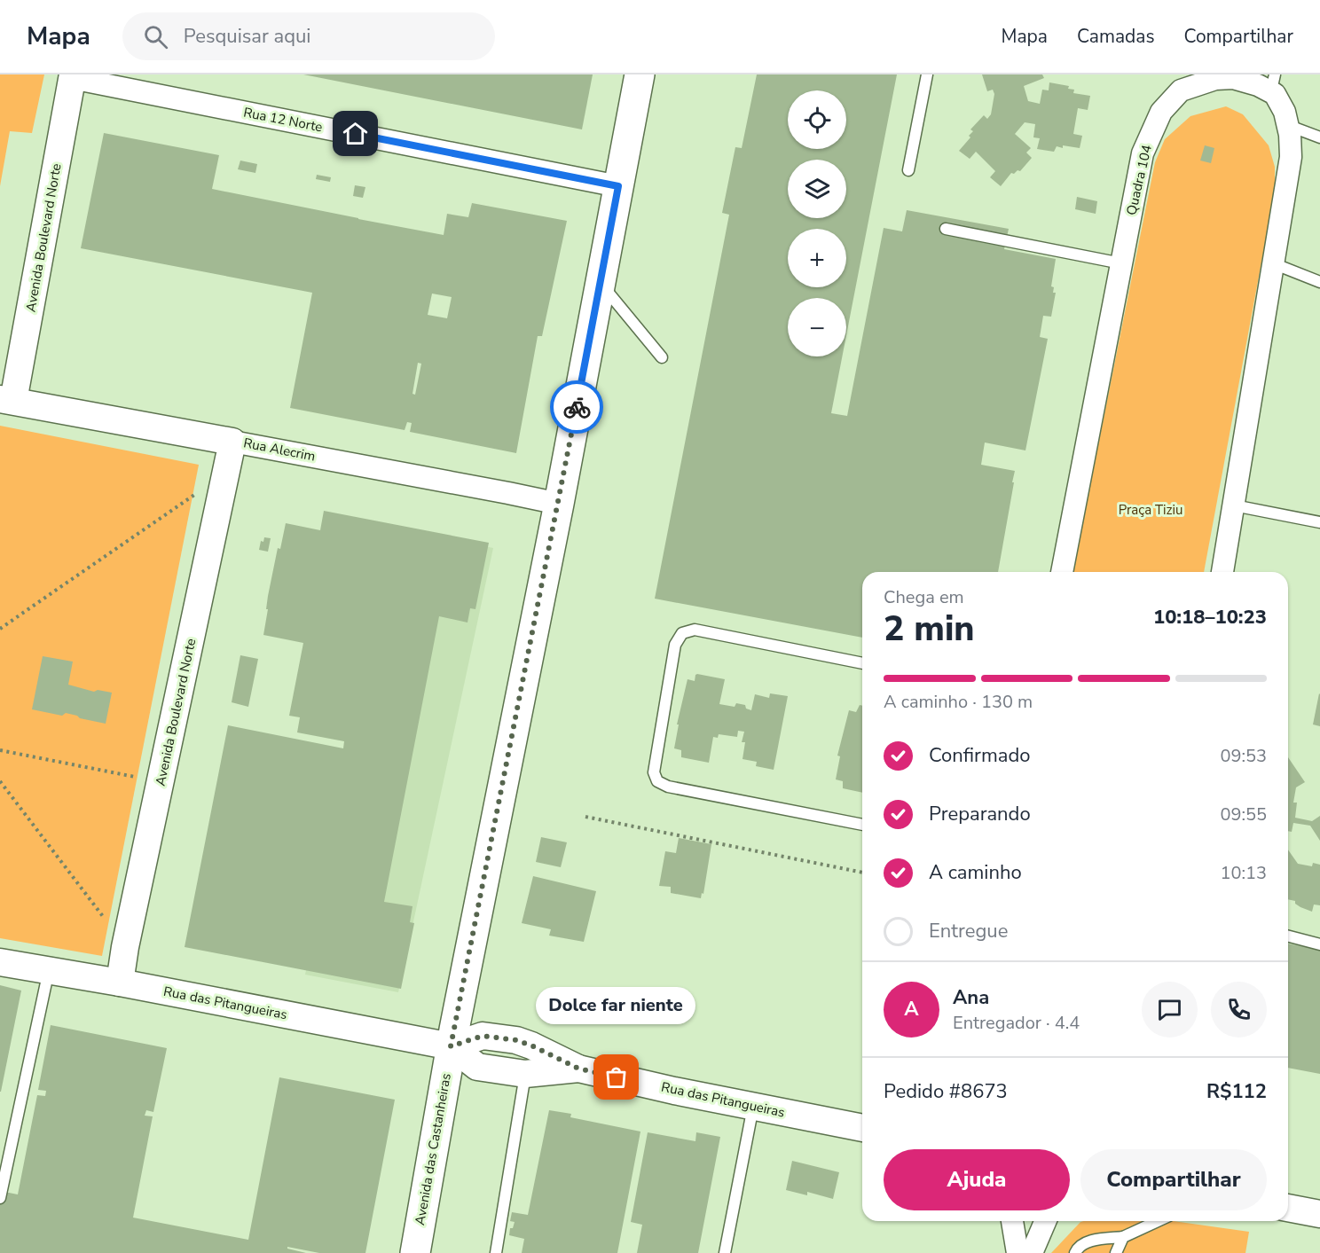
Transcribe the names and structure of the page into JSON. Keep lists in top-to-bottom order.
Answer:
{
  "streets": {
    "main road": ["Avenida das Castanheiras"],
    "street": [
      "Rua 12 Norte",
      "Quadra 104",
      "Avenida Boulevard Norte",
      "Rua Alecrim",
      "Rua das Pitangueiras"
    ]
  },
  "crossings": [
    ["Rua 12 Norte", "Avenida Boulevard Norte"],
    ["Rua 12 Norte", "Avenida das Castanheiras"],
    ["Avenida Boulevard Norte", "Rua Alecrim"],
    ["Avenida Boulevard Norte", "Rua das Pitangueiras"],
    ["Rua Alecrim", "Avenida das Castanheiras"],
    ["Rua das Pitangueiras", "Avenida das Castanheiras"]
  ],
  "parks": ["Praça Tiziu"],
  "places": ["Dolce far niente"],
  "page": {
    "header": "Mapa",
    "search": "Pesquisar aqui",
    "nav": ["Mapa", "Camadas", "Compartilhar"],
    "map_buttons": ["+", "−"],
    "heading": ["2 min", "Chega em", "10:18–10:23"],
    "panel": [
      "Ana",
      "Entregador · 4.4",
      "Pedido #8673",
      "R$112"
    ],
    "bar": "A caminho · 130 m",
    "list": [
      ["Confirmado", "09:53"],
      ["Preparando", "09:55"],
      ["A caminho", "10:13"],
      "Entregue"
    ],
    "round": "A",
    "bubble": "Dolce far niente",
    "buttons": ["Ajuda", "Compartilhar"]
  }
}
